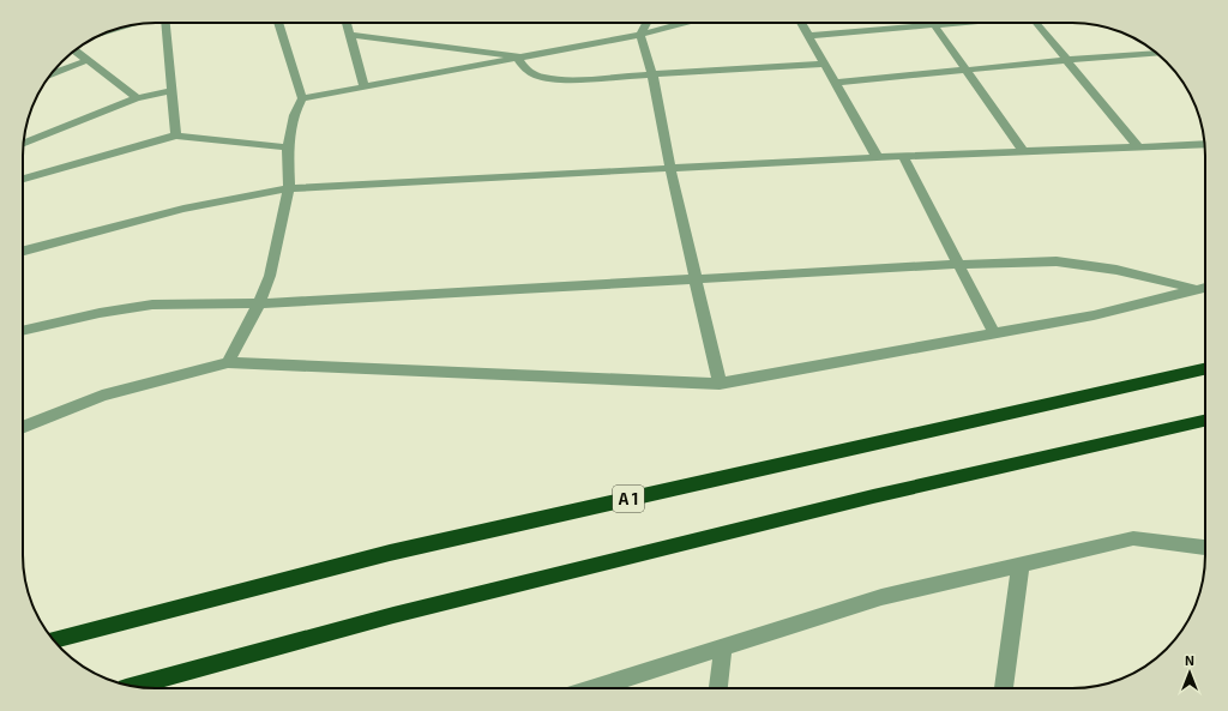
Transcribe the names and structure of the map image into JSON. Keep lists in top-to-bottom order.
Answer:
{
  "streets": {
    "highway": ["A 1"]
  },
  "north": "top"
}
